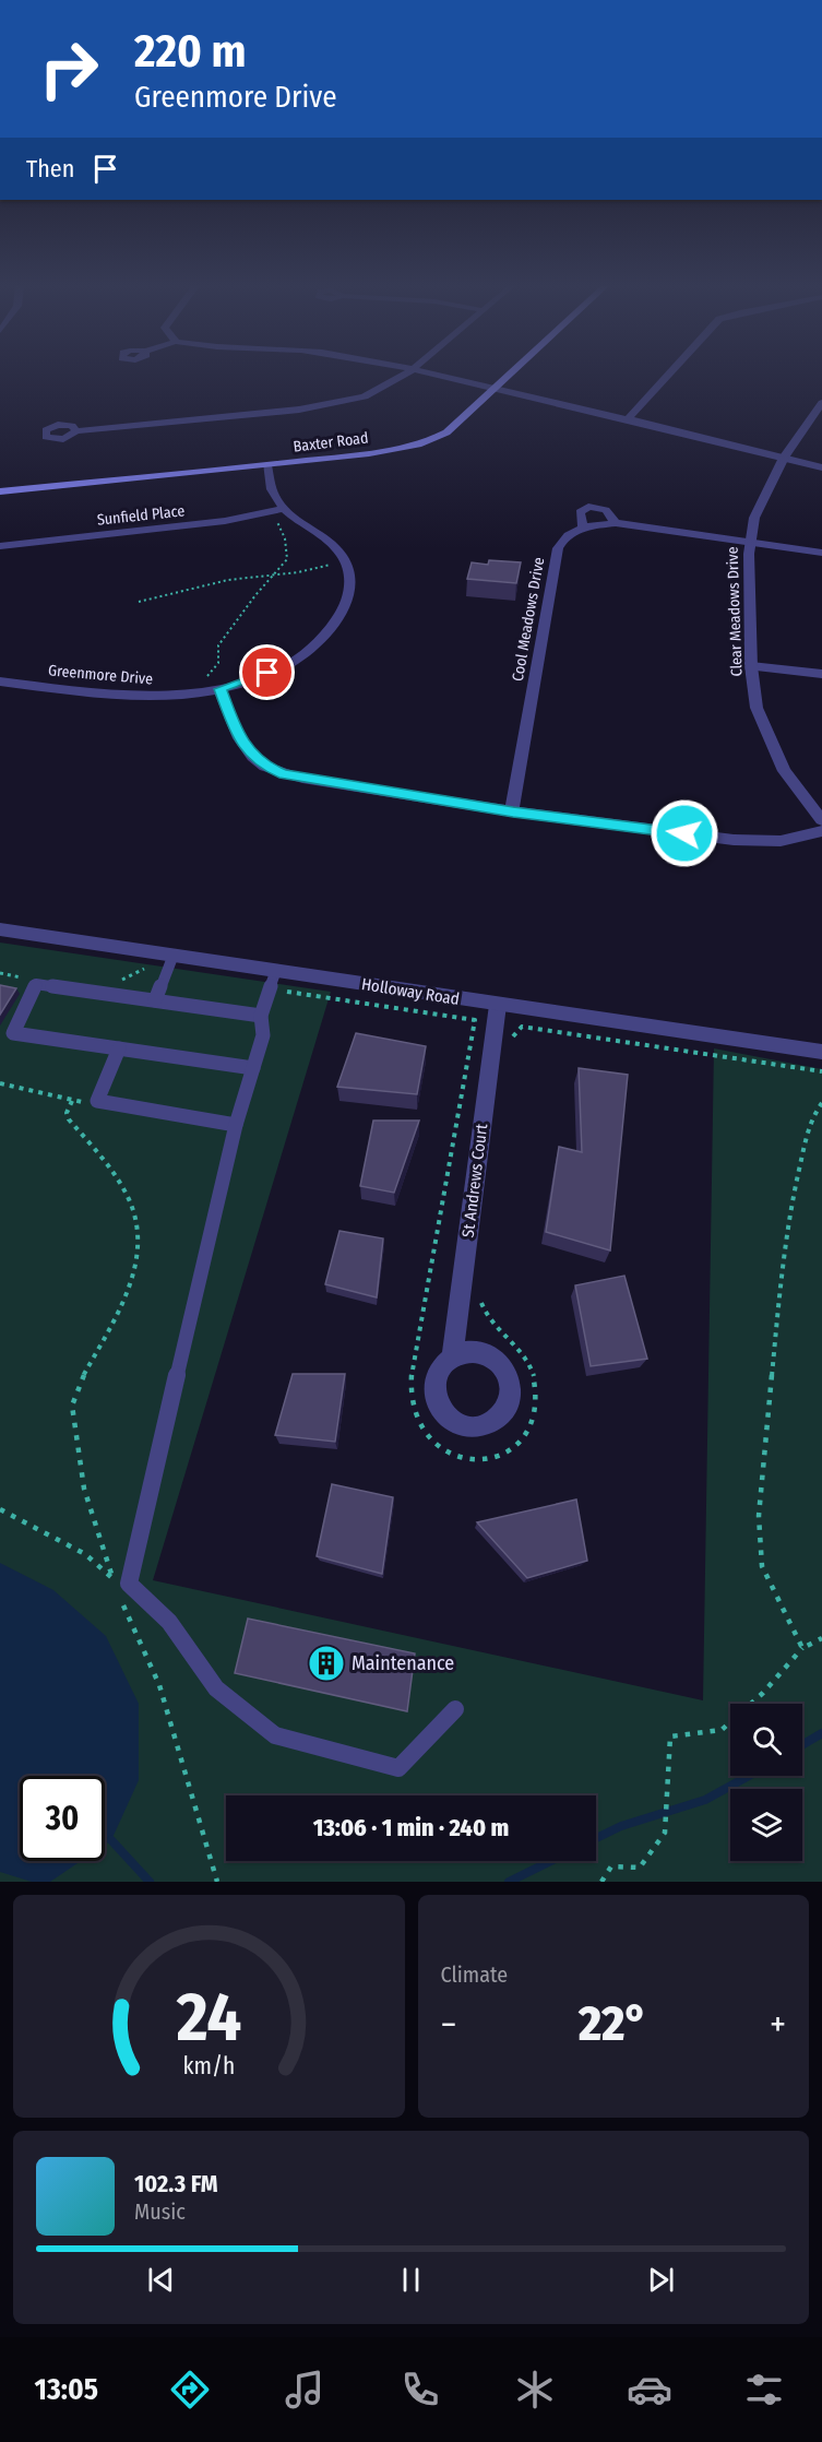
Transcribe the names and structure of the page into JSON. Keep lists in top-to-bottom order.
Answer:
{
  "streets": {
    "main road": ["Baxter Road"],
    "street": [
      "Sunfield Place",
      "Clear Meadows Drive",
      "Cool Meadows Drive",
      "Greenmore Drive",
      "Holloway Road",
      "St Andrews Court"
    ]
  },
  "crossings": [
    ["Sunfield Place", "Greenmore Drive"],
    ["Holloway Road", "St Andrews Court"]
  ],
  "places": {
    "building": ["Maintenance"]
  },
  "page": {
    "turn": ["220 m", "Greenmore Drive"],
    "then": "Then",
    "limit": "30",
    "trip": "13:06 · 1 min · 240 m",
    "tile": "Climate",
    "heat": ["−", "22°", "+"],
    "song": ["102.3 FM", "Music"],
    "tabs": "13:05",
    "gauge": ["24", "km/h"]
  }
}
